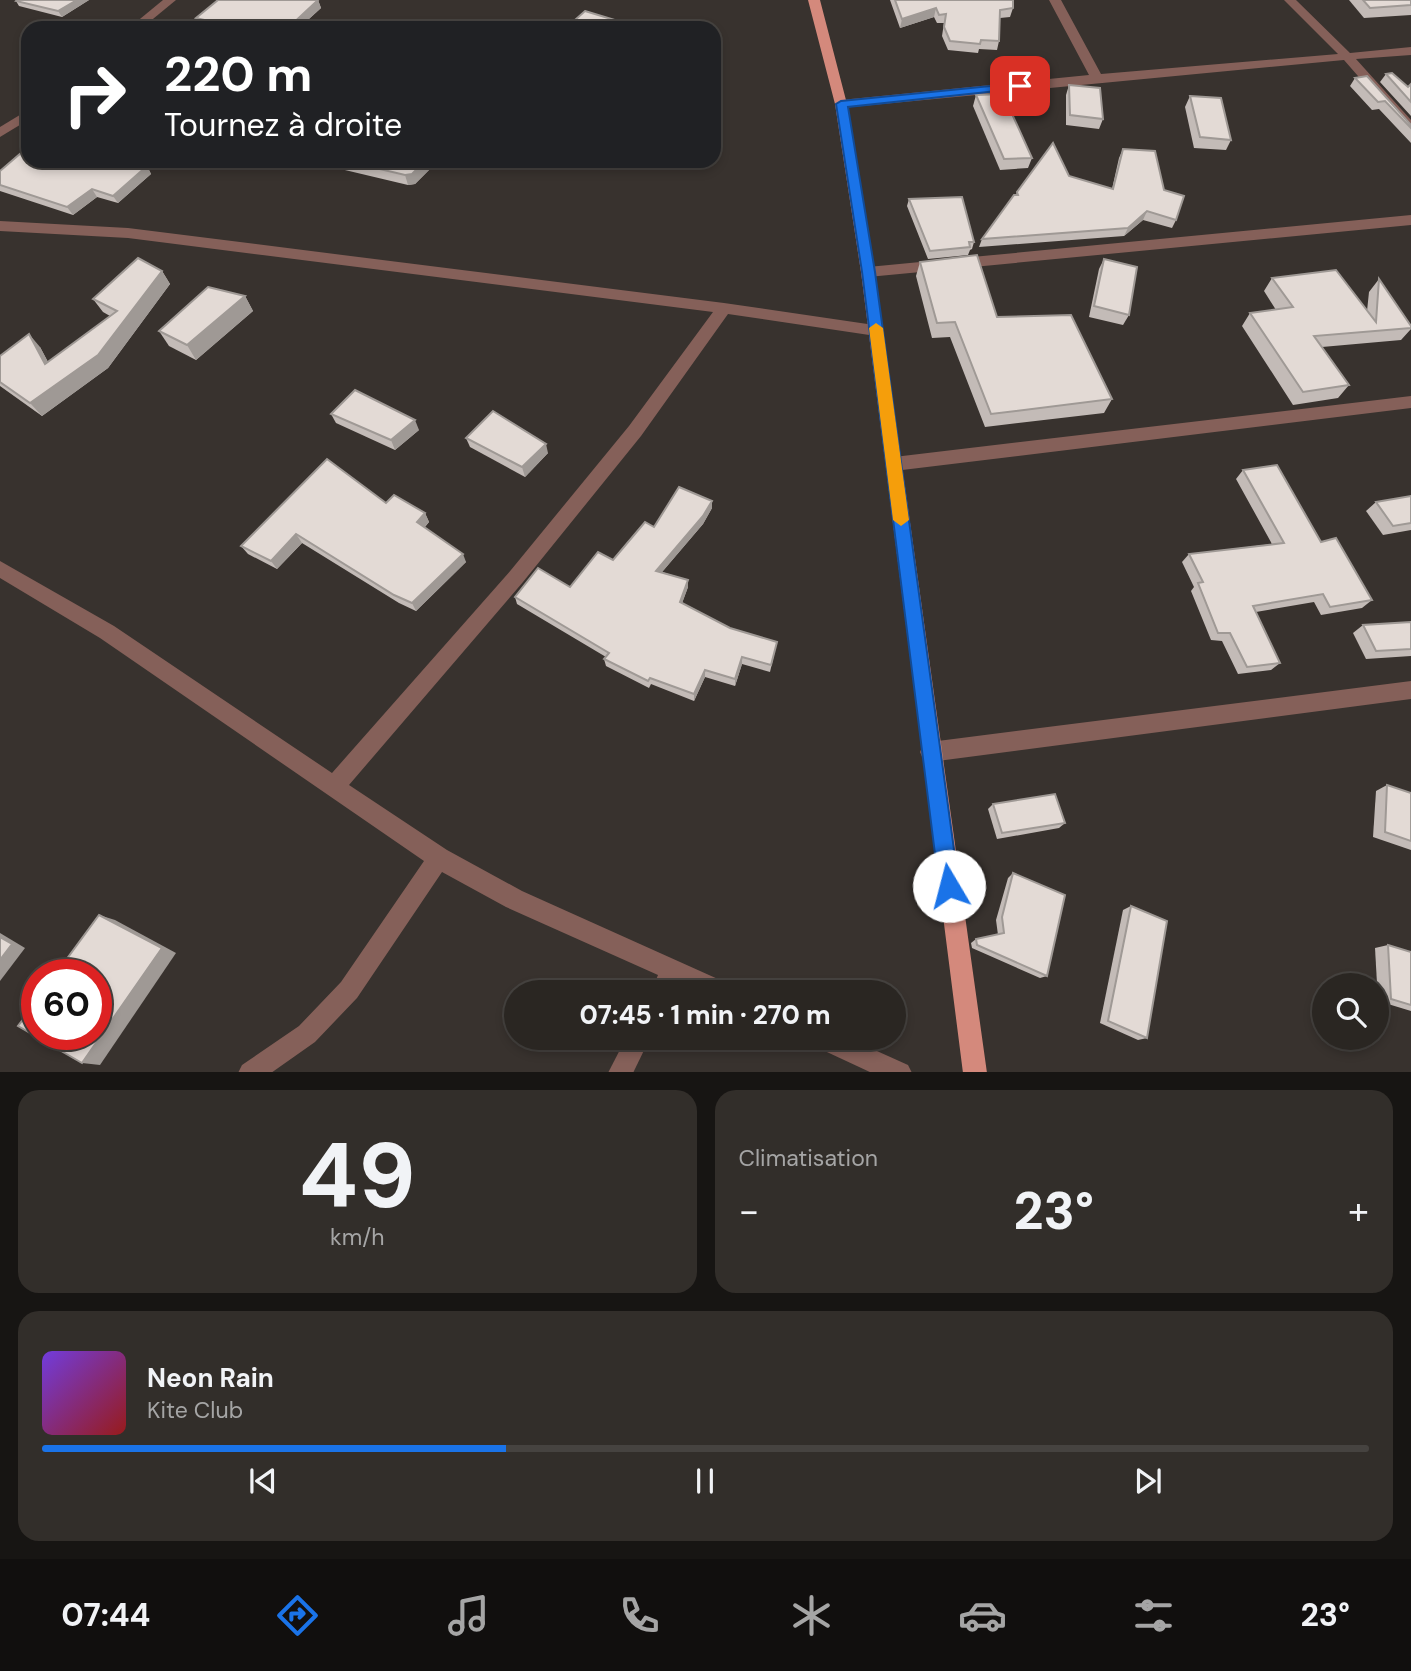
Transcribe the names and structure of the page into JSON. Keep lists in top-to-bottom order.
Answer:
{
  "page": {
    "turn": ["220 m", "Tournez à droite"],
    "limit": "60",
    "trip": "07:45 · 1 min · 270 m",
    "tile": [
      ["49", "km/h"],
      "Climatisation"
    ],
    "heat": ["−", "23°", "+"],
    "song": ["Neon Rain", "Kite Club"],
    "tabs": ["07:44", "23°"]
  }
}
